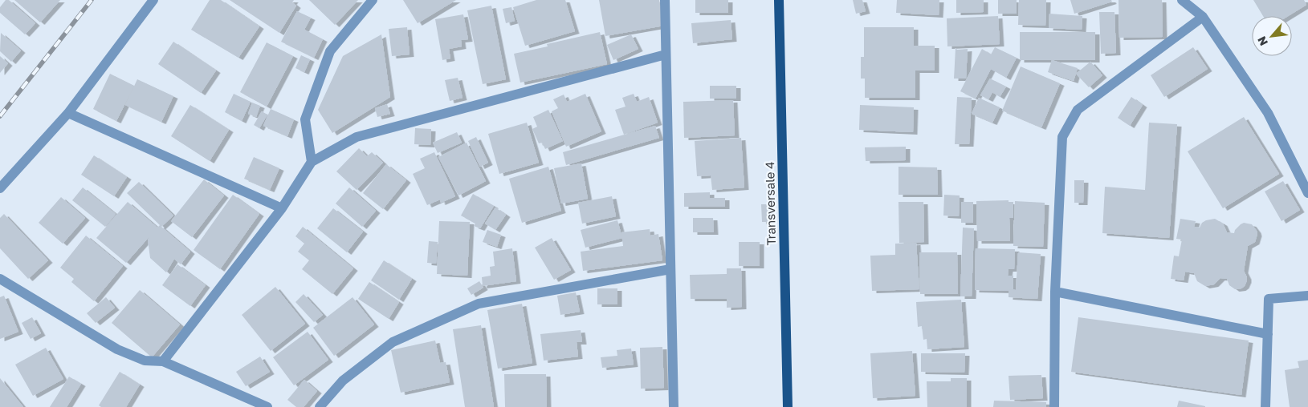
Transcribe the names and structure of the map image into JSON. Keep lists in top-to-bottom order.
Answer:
{
  "streets": {
    "main road": ["Transversale 4"]
  },
  "north": "bottom left"
}
